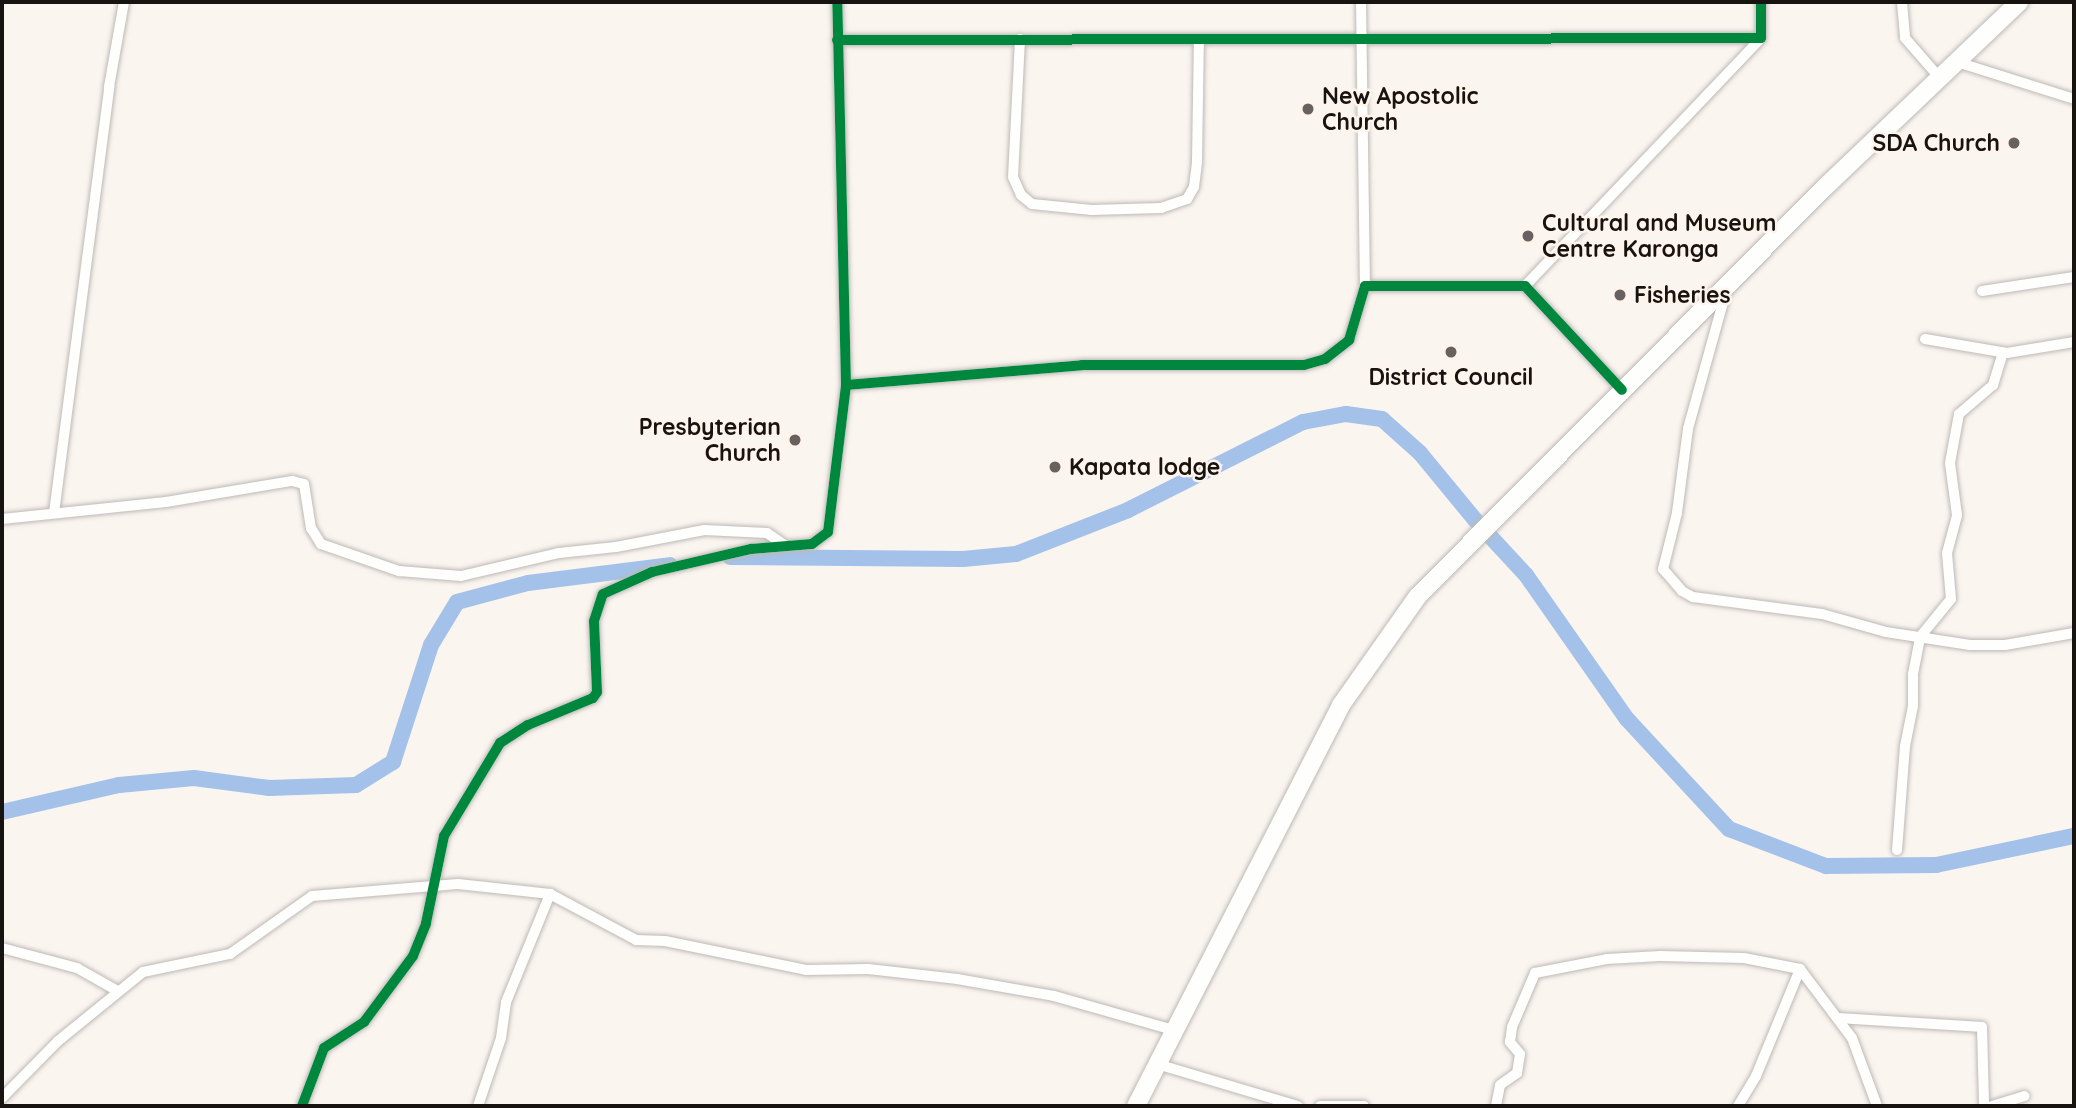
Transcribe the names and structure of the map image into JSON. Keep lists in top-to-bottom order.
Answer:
{
  "places": [
    "New Apostolic Church",
    "SDA Church",
    "Cultural and Museum Centre Karonga",
    "Fisheries",
    "District Council",
    "Presbyterian Church",
    "Kapata lodge"
  ]
}
